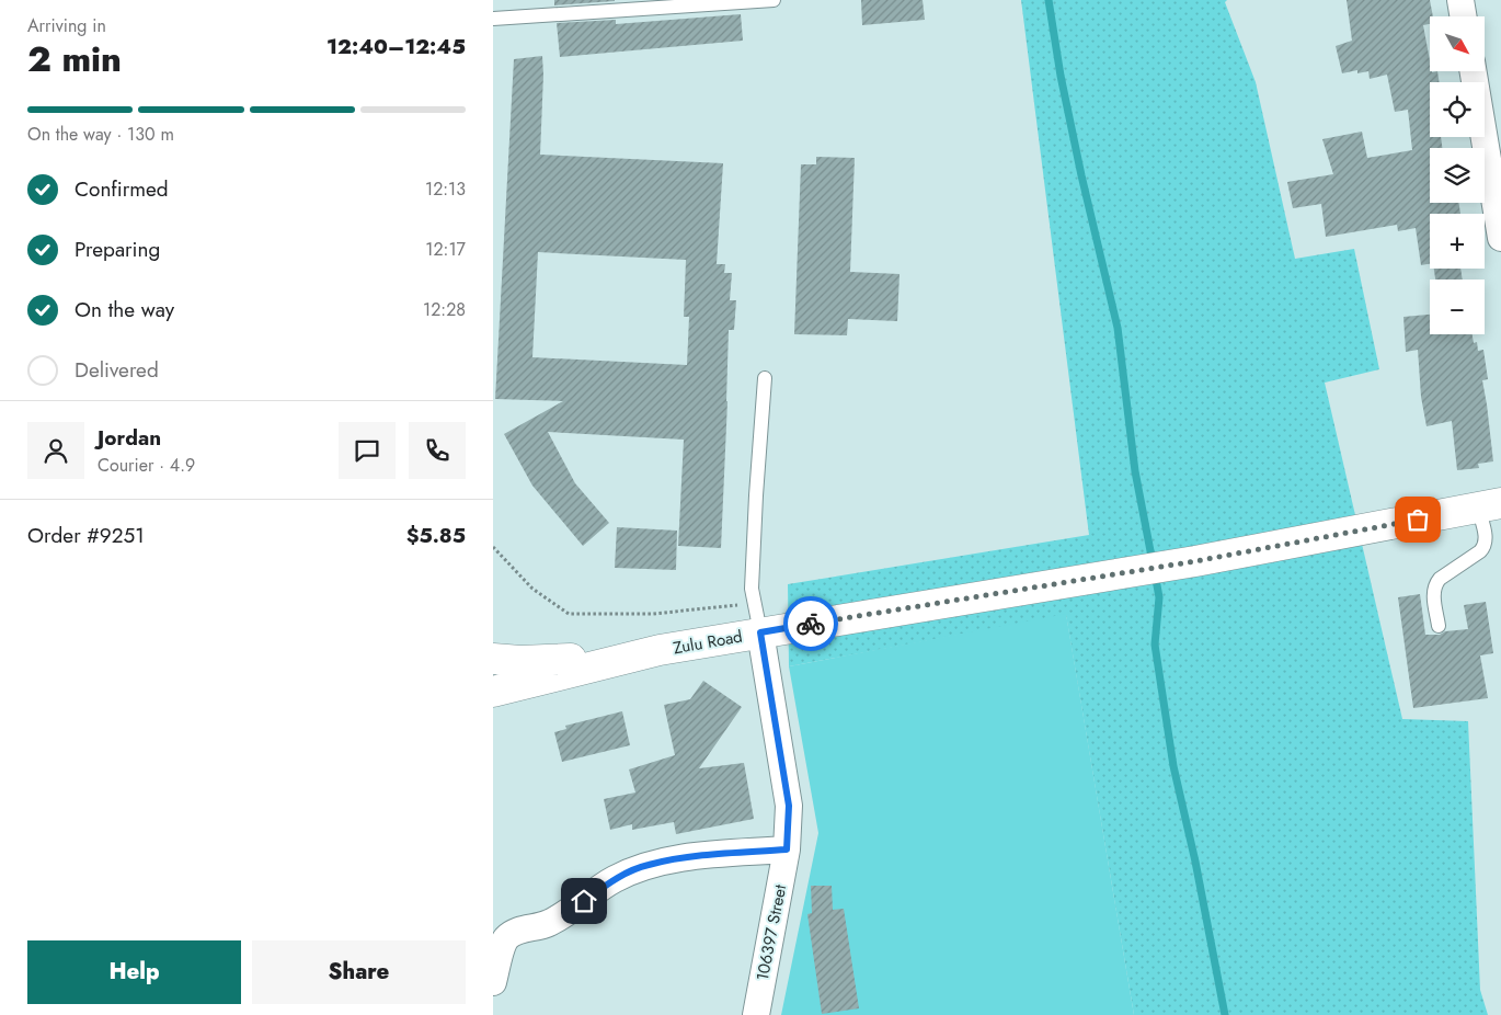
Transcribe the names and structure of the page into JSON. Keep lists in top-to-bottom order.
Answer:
{
  "streets": {
    "street": ["Zulu Road", "106397 Street"]
  },
  "crossings": [
    ["Zulu Road", "106397 Street"]
  ],
  "north": "bottom right",
  "page": {
    "heading": ["2 min", "Arriving in", "12:40–12:45"],
    "panel": [
      "Jordan",
      "Courier · 4.9",
      "Order #9251",
      "$5.85"
    ],
    "map_buttons": ["+", "−"],
    "bar": "On the way · 130 m",
    "list": [
      ["Confirmed", "12:13"],
      ["Preparing", "12:17"],
      ["On the way", "12:28"],
      "Delivered"
    ],
    "buttons": ["Help", "Share"]
  }
}
